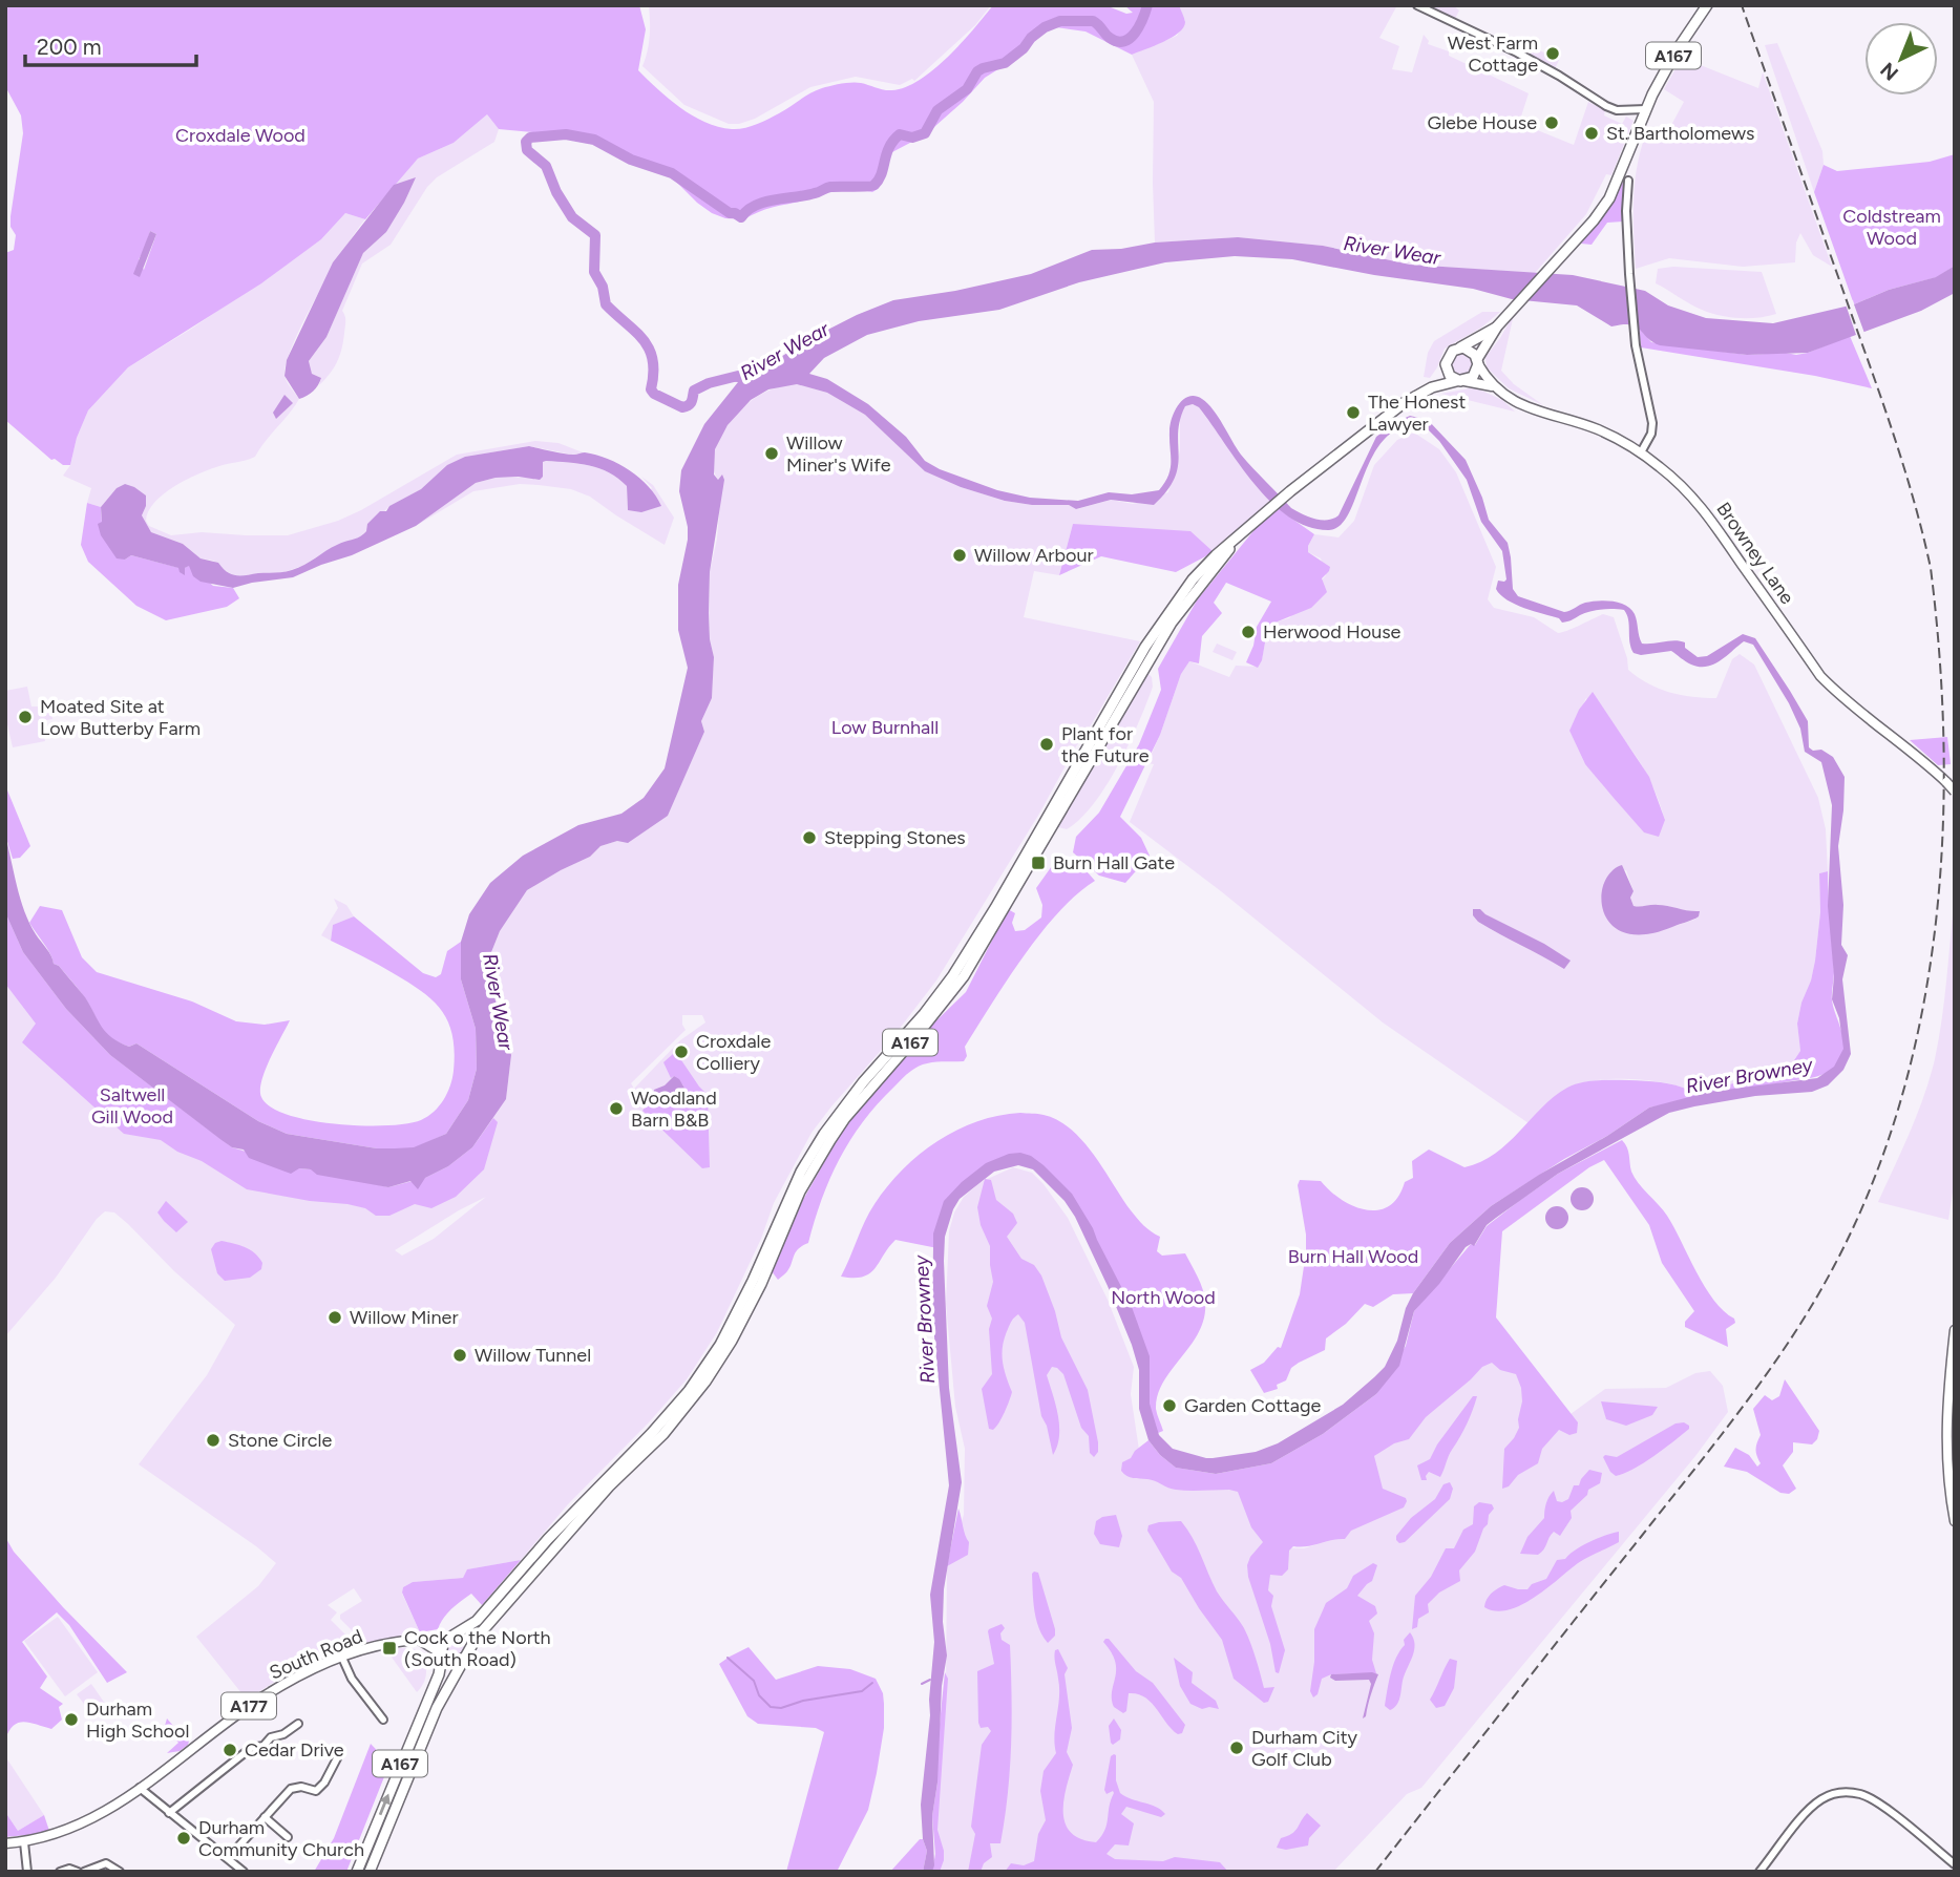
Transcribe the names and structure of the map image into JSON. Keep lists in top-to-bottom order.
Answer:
{
  "streets": {
    "highway": ["A167"],
    "main road": ["Browney Lane", "South Road", "A177"]
  },
  "crossings": [
    ["A167", "South Road"]
  ],
  "water": ["River Wear", "River Browney"],
  "parks": [
    "Croxdale Wood",
    "Coldstream Wood",
    "Low Burnhall",
    "Saltwell Gill Wood",
    "Burn Hall Wood",
    "North Wood"
  ],
  "places": {
    "other": [
      "West Farm Cottage",
      "Glebe House",
      "St. Bartholomews",
      "The Honest Lawyer",
      "Willow Miner's Wife",
      "Willow Arbour",
      "Herwood House",
      "Moated Site at Low Butterby Farm",
      "Plant for the Future",
      "Stepping Stones",
      "Croxdale Colliery",
      "Woodland Barn B&B",
      "Willow Miner",
      "Willow Tunnel",
      "Garden Cottage",
      "Stone Circle",
      "Durham High School",
      "Durham City Golf Club",
      "Cedar Drive",
      "Durham Community Church"
    ],
    "transit": ["Burn Hall Gate", "Cock o the North (South Road)"]
  },
  "scale_bar": "200 m",
  "north": "bottom left"
}
